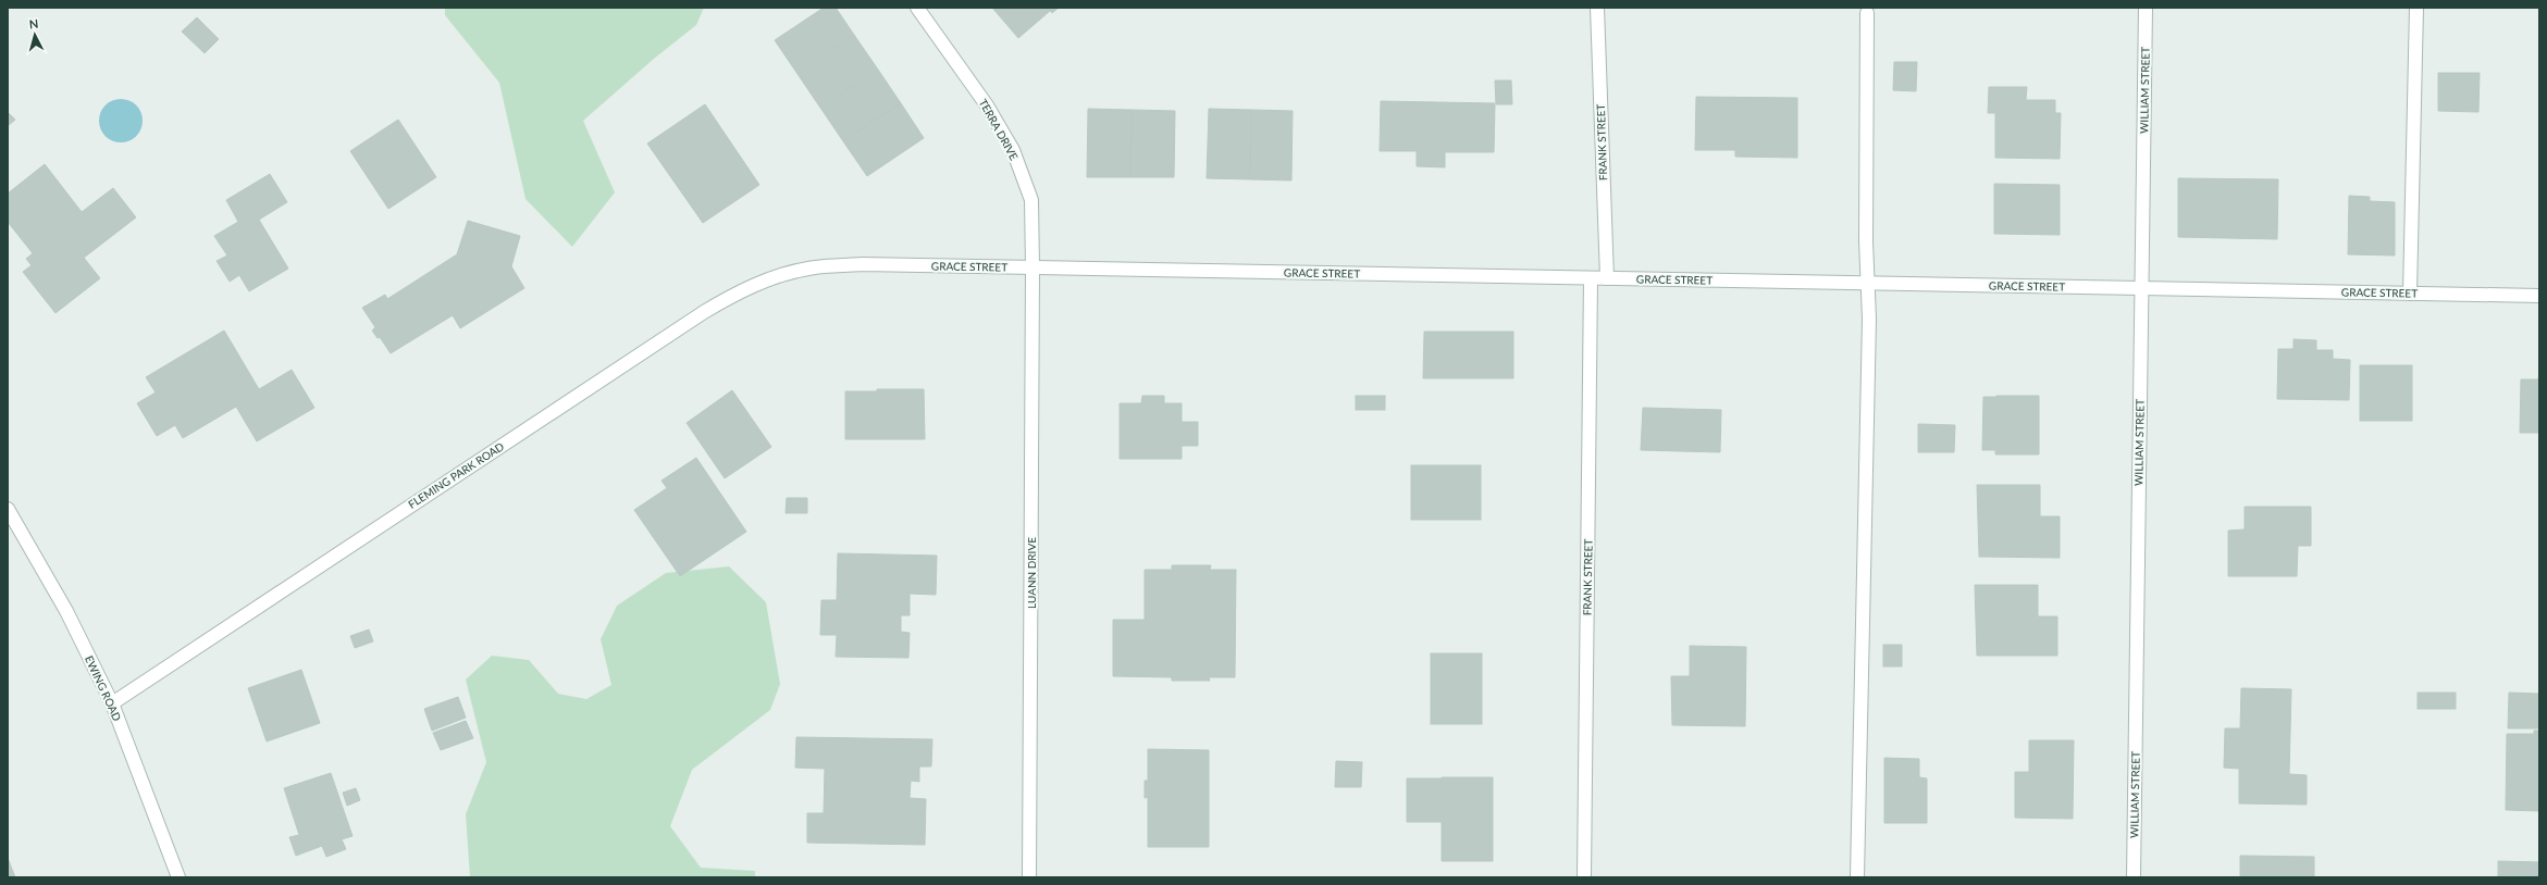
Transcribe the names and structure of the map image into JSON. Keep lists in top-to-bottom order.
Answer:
{
  "streets": {
    "street": [
      "WILLIAM STREET",
      "TERRA DRIVE",
      "FRANK STREET",
      "GRACE STREET",
      "FLEMING PARK ROAD",
      "LUANN DRIVE",
      "EWING ROAD"
    ]
  },
  "crossings": [
    ["WILLIAM STREET", "GRACE STREET"],
    ["TERRA DRIVE", "GRACE STREET"],
    ["TERRA DRIVE", "LUANN DRIVE"],
    ["FRANK STREET", "GRACE STREET"],
    ["GRACE STREET", "FLEMING PARK ROAD"],
    ["GRACE STREET", "LUANN DRIVE"],
    ["FLEMING PARK ROAD", "EWING ROAD"]
  ],
  "north": "top"
}
